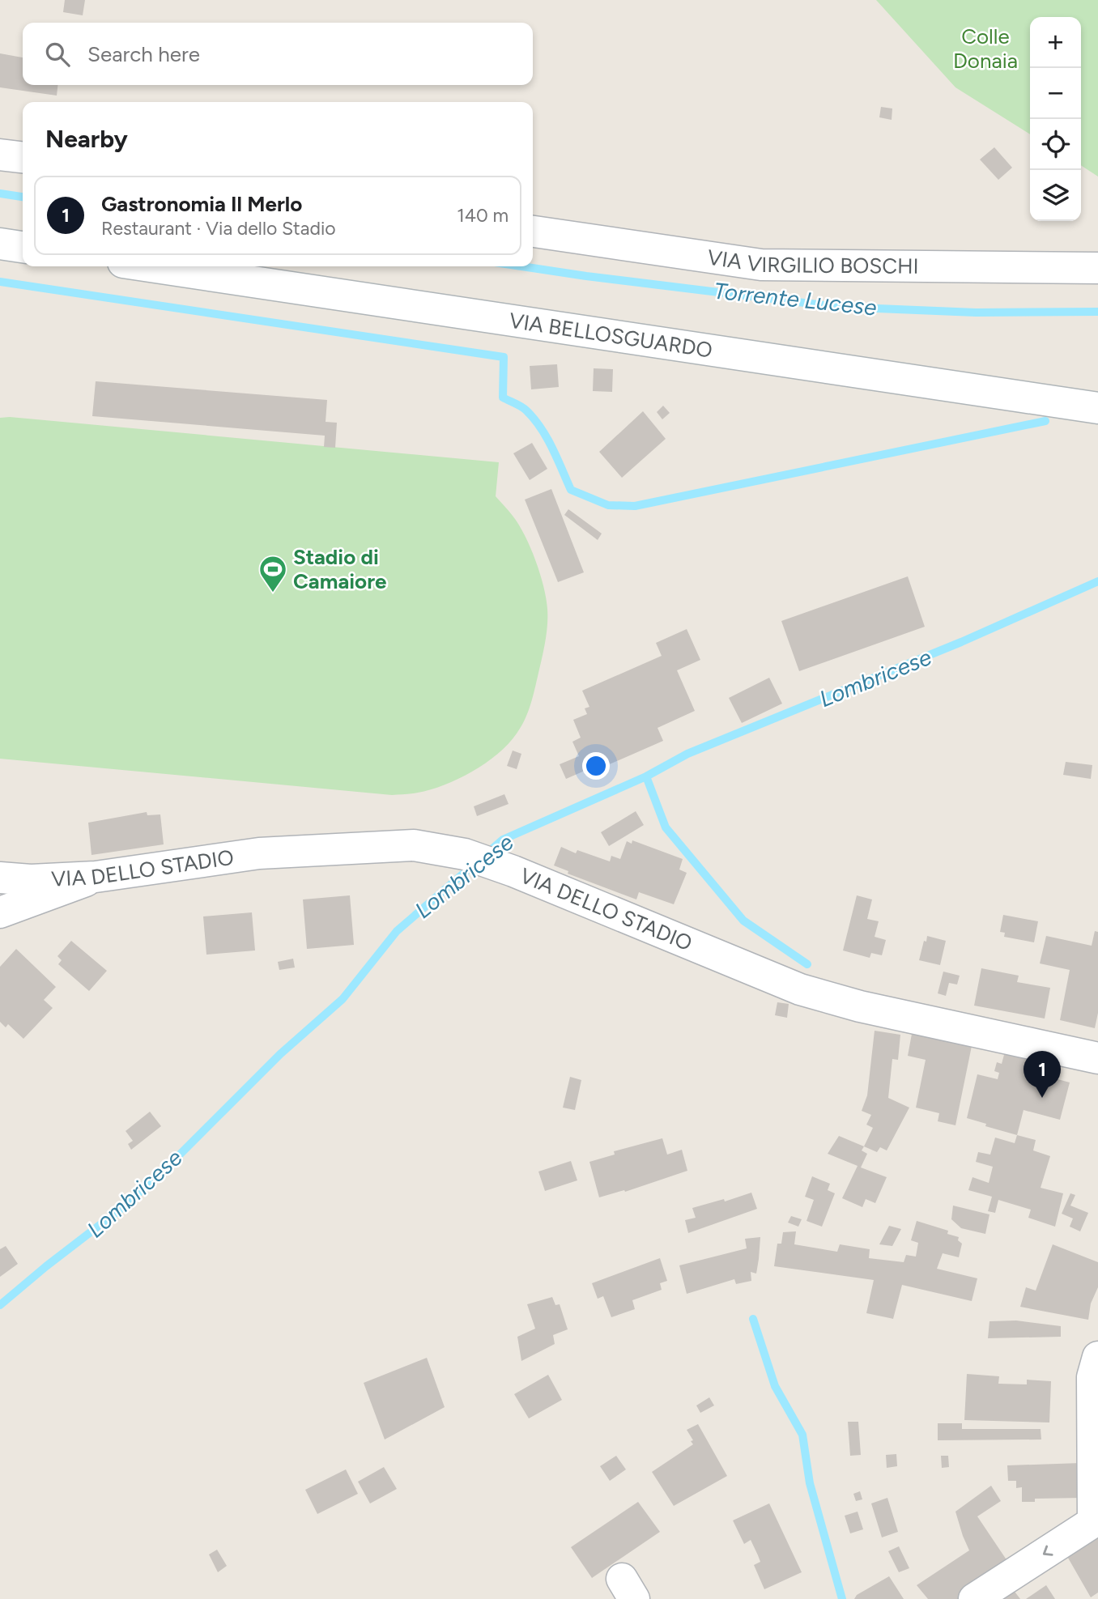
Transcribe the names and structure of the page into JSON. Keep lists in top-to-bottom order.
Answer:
{
  "streets": {
    "street": ["VIA VIRGILIO BOSCHI", "VIA BELLOSGUARDO", "VIA DELLO STADIO"]
  },
  "water": ["Torrente Lucese", "Lombricese"],
  "parks": ["Colle Donaia"],
  "places": {
    "sports": ["Stadio di Camaiore"]
  },
  "page": {
    "map_buttons": ["+", "−"],
    "search": "Search here",
    "heading": "Nearby",
    "list": [
      {
        "mark": "1",
        "name": "Gastronomia Il Merlo",
        "note": "Restaurant · Via dello Stadio",
        "value": "140 m"
      }
    ],
    "pins": "1"
  }
}
